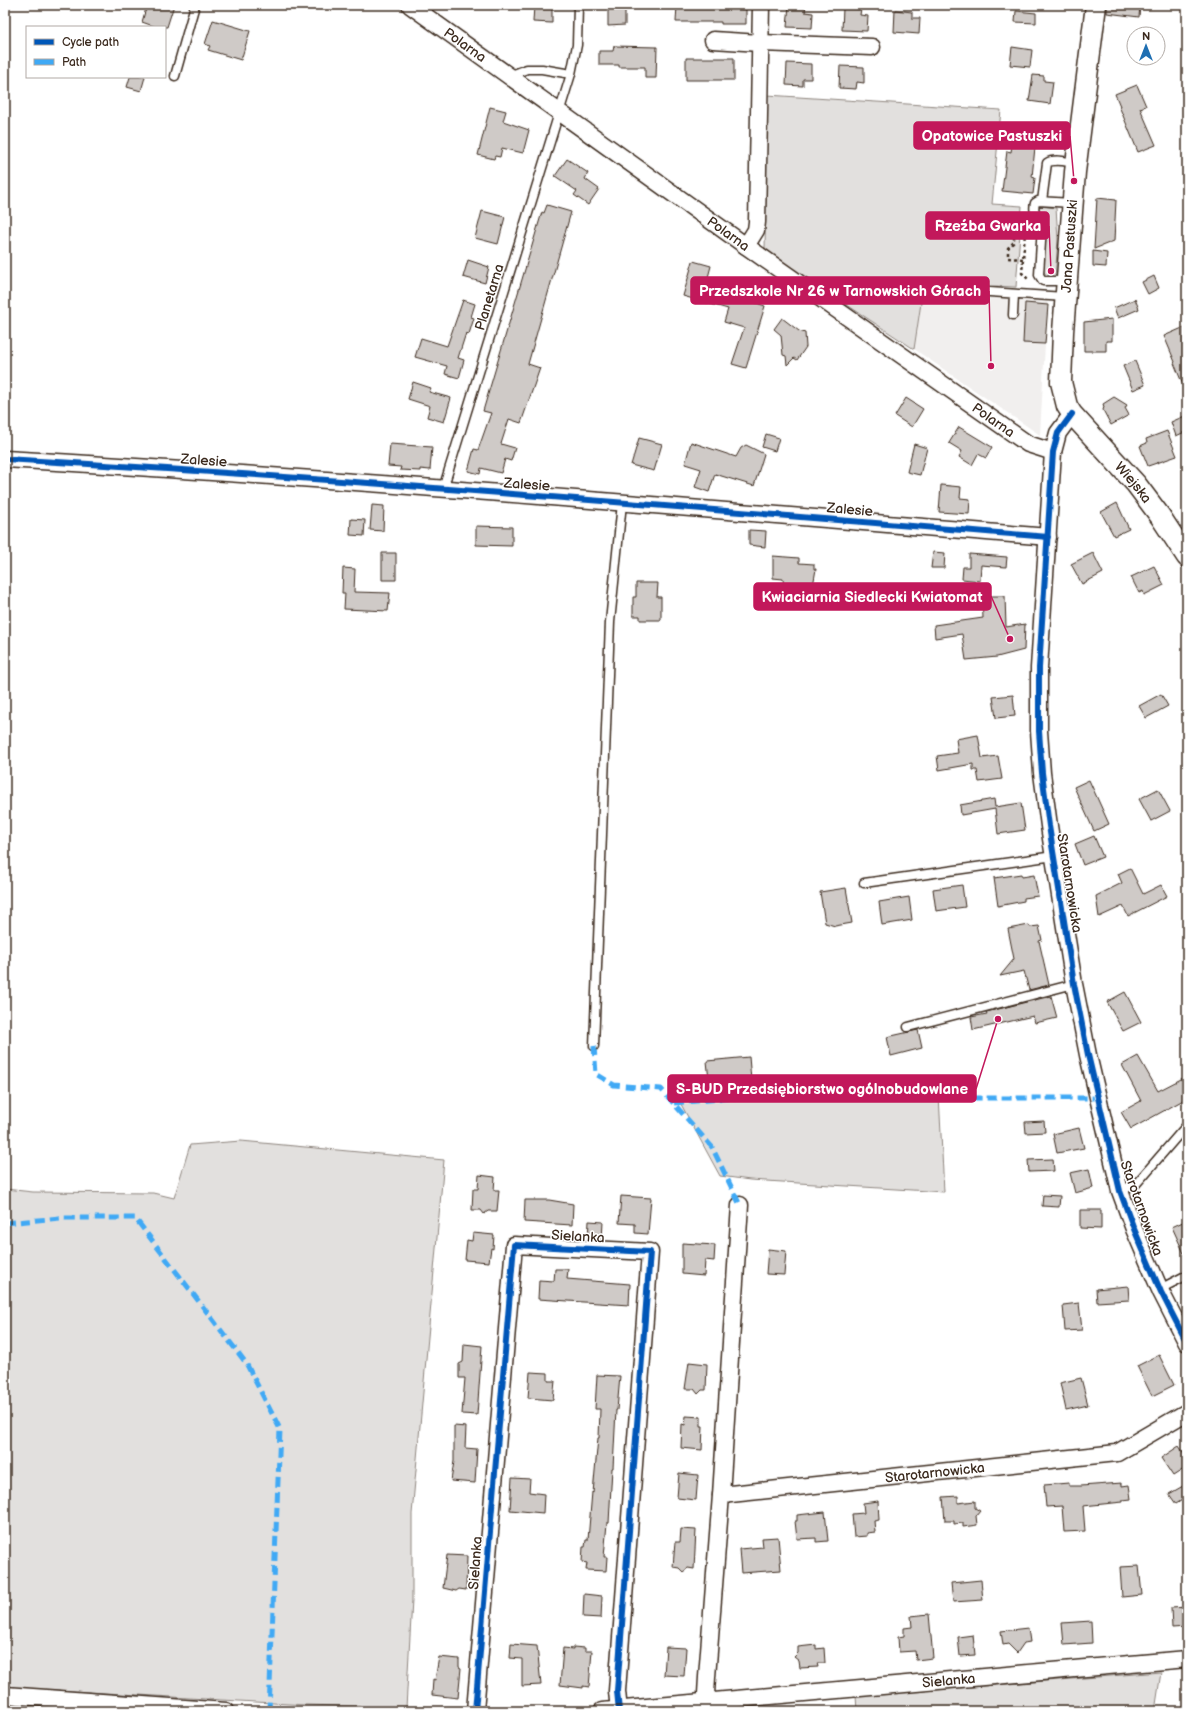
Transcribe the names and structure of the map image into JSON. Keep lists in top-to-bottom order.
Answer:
{
  "streets": {
    "street": [
      "Polarna",
      "Jana Pastuszki",
      "Zalesie",
      "Wiejska",
      "Starotarnowicka",
      "Sielanka"
    ],
    "lane": ["Planetarna"]
  },
  "crossings": [
    ["Polarna", "Planetarna"],
    ["Polarna", "Starotarnowicka"],
    ["Jana Pastuszki", "Wiejska"],
    ["Jana Pastuszki", "Starotarnowicka"],
    ["Planetarna", "Zalesie"],
    ["Zalesie", "Starotarnowicka"],
    ["Wiejska", "Starotarnowicka"]
  ],
  "places": [
    "Opatowice Pastuszki",
    "Rzeźba Gwarka",
    "Przedszkole Nr 26 w Tarnowskich Górach",
    "Kwiaciarnia Siedlecki Kwiatomat",
    "S-BUD Przedsiębiorstwo ogólnobudowlane"
  ],
  "legend": ["Cycle path", "Path"],
  "north": "top"
}
